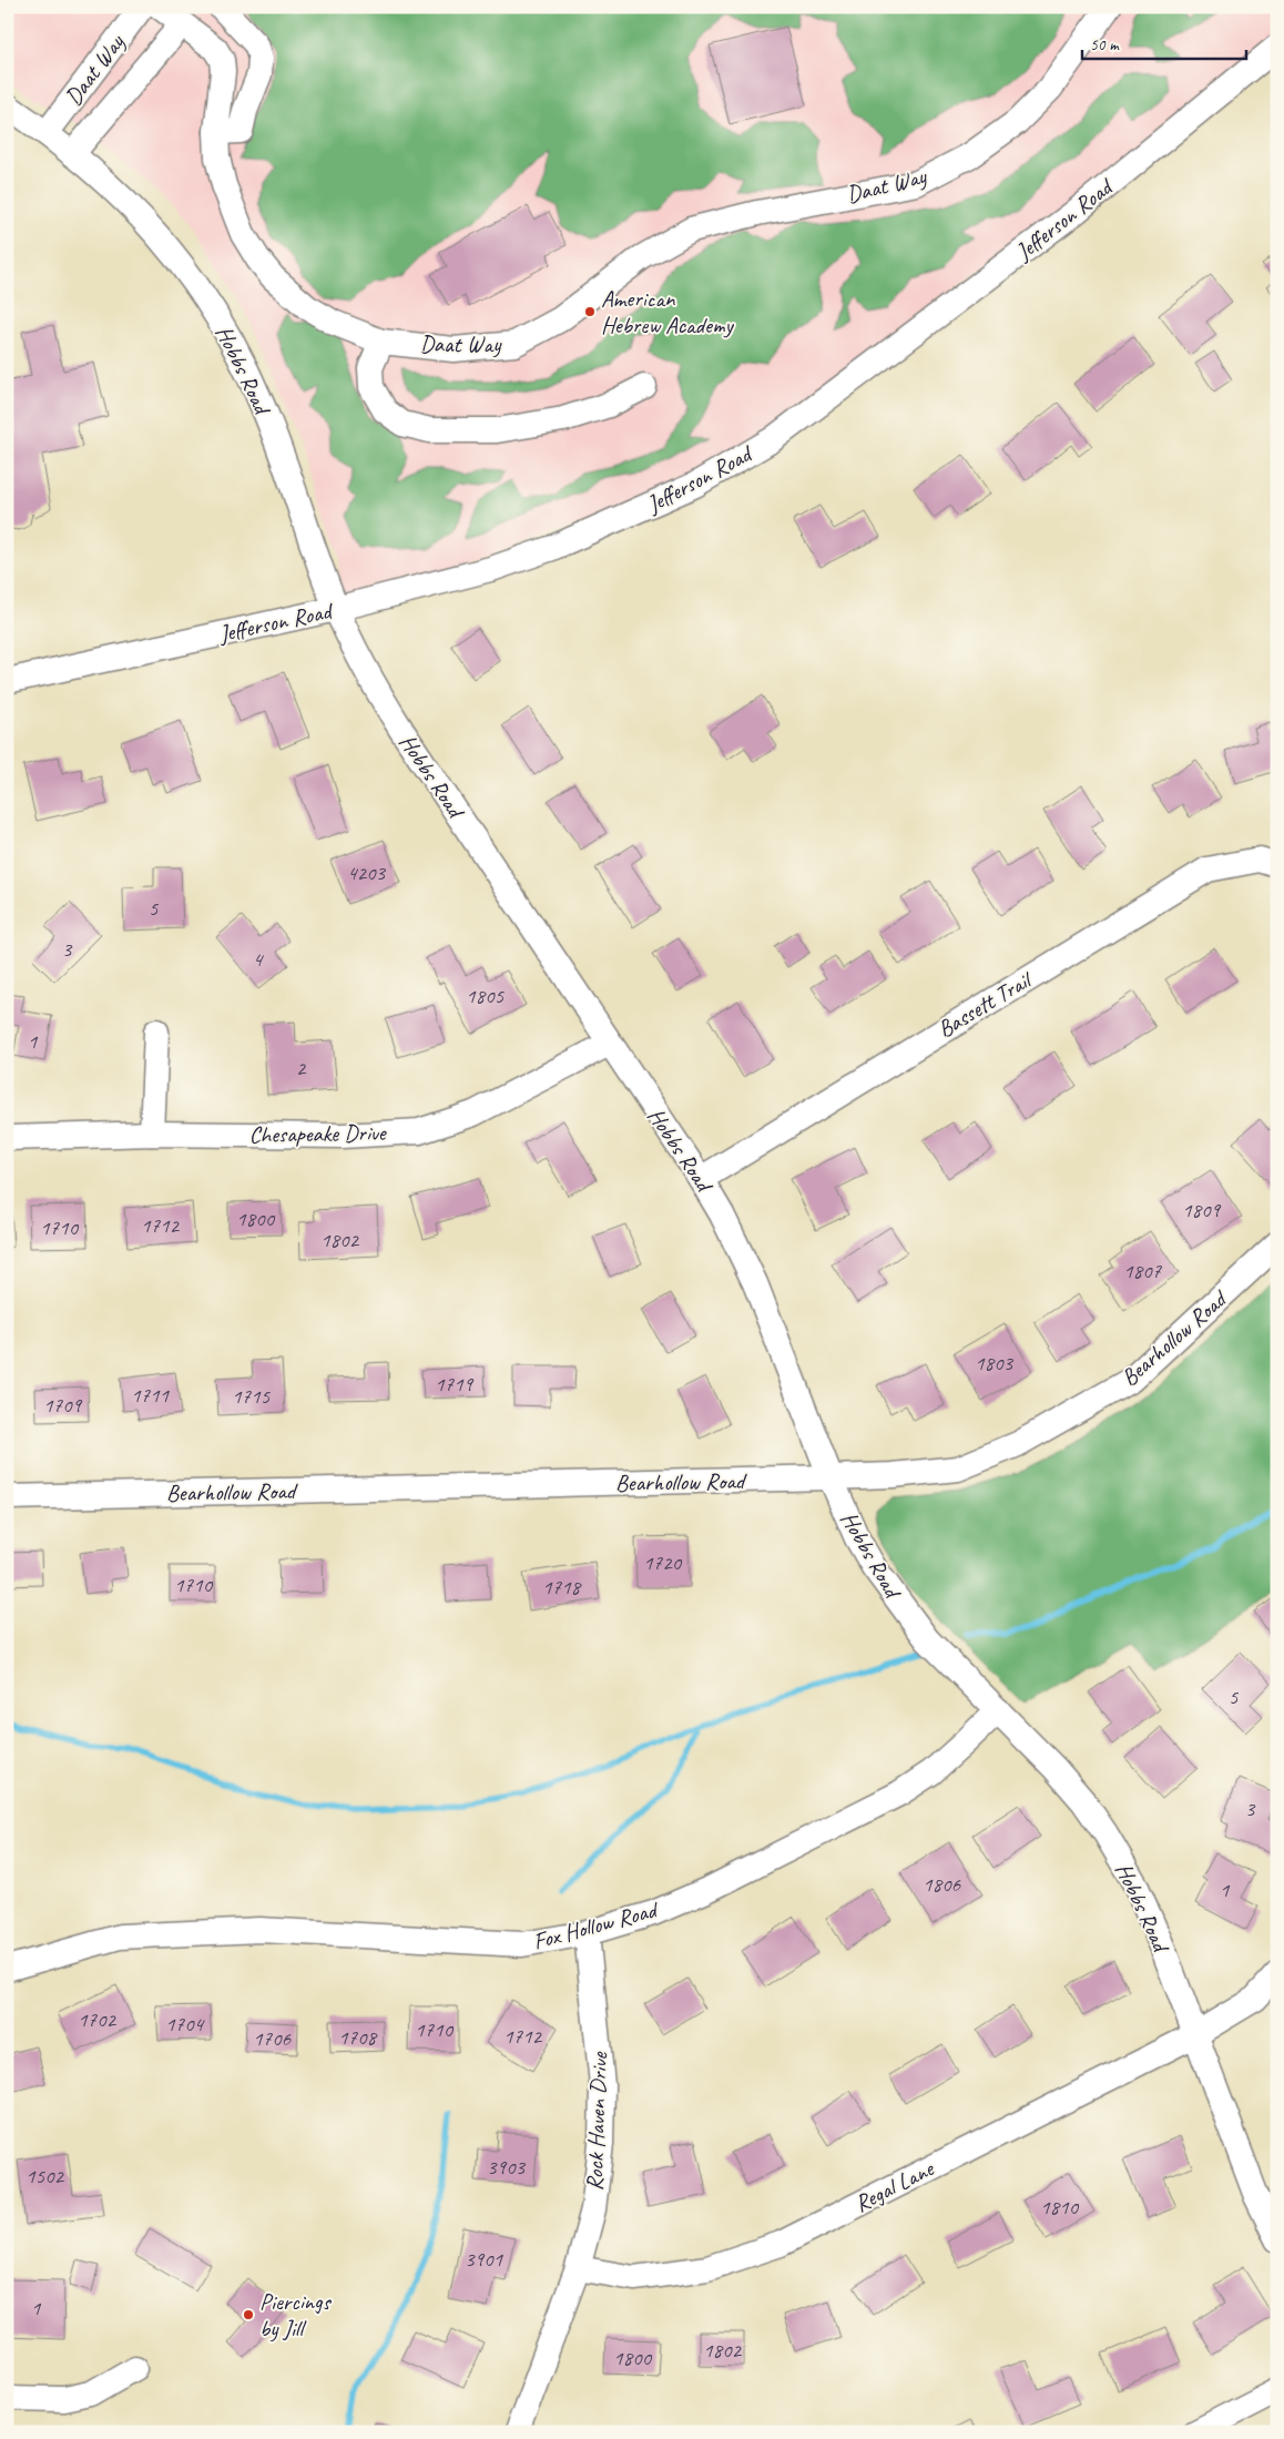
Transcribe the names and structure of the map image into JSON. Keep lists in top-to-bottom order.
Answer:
{
  "streets": {
    "street": [
      "Daat Way",
      "Jefferson Road",
      "Hobbs Road",
      "Bassett Trail",
      "Chesapeake Drive",
      "Bearhollow Road",
      "Fox Hollow Road",
      "Rock Haven Drive",
      "Regal Lane"
    ]
  },
  "crossings": [
    ["Daat Way", "Hobbs Road"],
    ["Jefferson Road", "Hobbs Road"],
    ["Hobbs Road", "Bassett Trail"],
    ["Hobbs Road", "Chesapeake Drive"],
    ["Hobbs Road", "Bearhollow Road"],
    ["Hobbs Road", "Fox Hollow Road"],
    ["Hobbs Road", "Regal Lane"],
    ["Fox Hollow Road", "Rock Haven Drive"],
    ["Rock Haven Drive", "Regal Lane"]
  ],
  "places": ["American Hebrew Academy", "Piercings by Jill"],
  "house_numbers": [
    "4203",
    "5",
    "3",
    "4",
    "1805",
    "1",
    "2",
    "1809",
    "1800",
    "1712",
    "1710",
    "1802",
    "1807",
    "1803",
    "1719",
    "1711",
    "1715",
    "1709",
    "1720",
    "1710",
    "1718",
    "5",
    "3",
    "1806",
    "1",
    "1702",
    "1704",
    "1710",
    "1712",
    "1708",
    "1706",
    "3903",
    "1502",
    "1810",
    "3901",
    "1",
    "1802",
    "1800"
  ],
  "scale_bar": "50 m"
}
